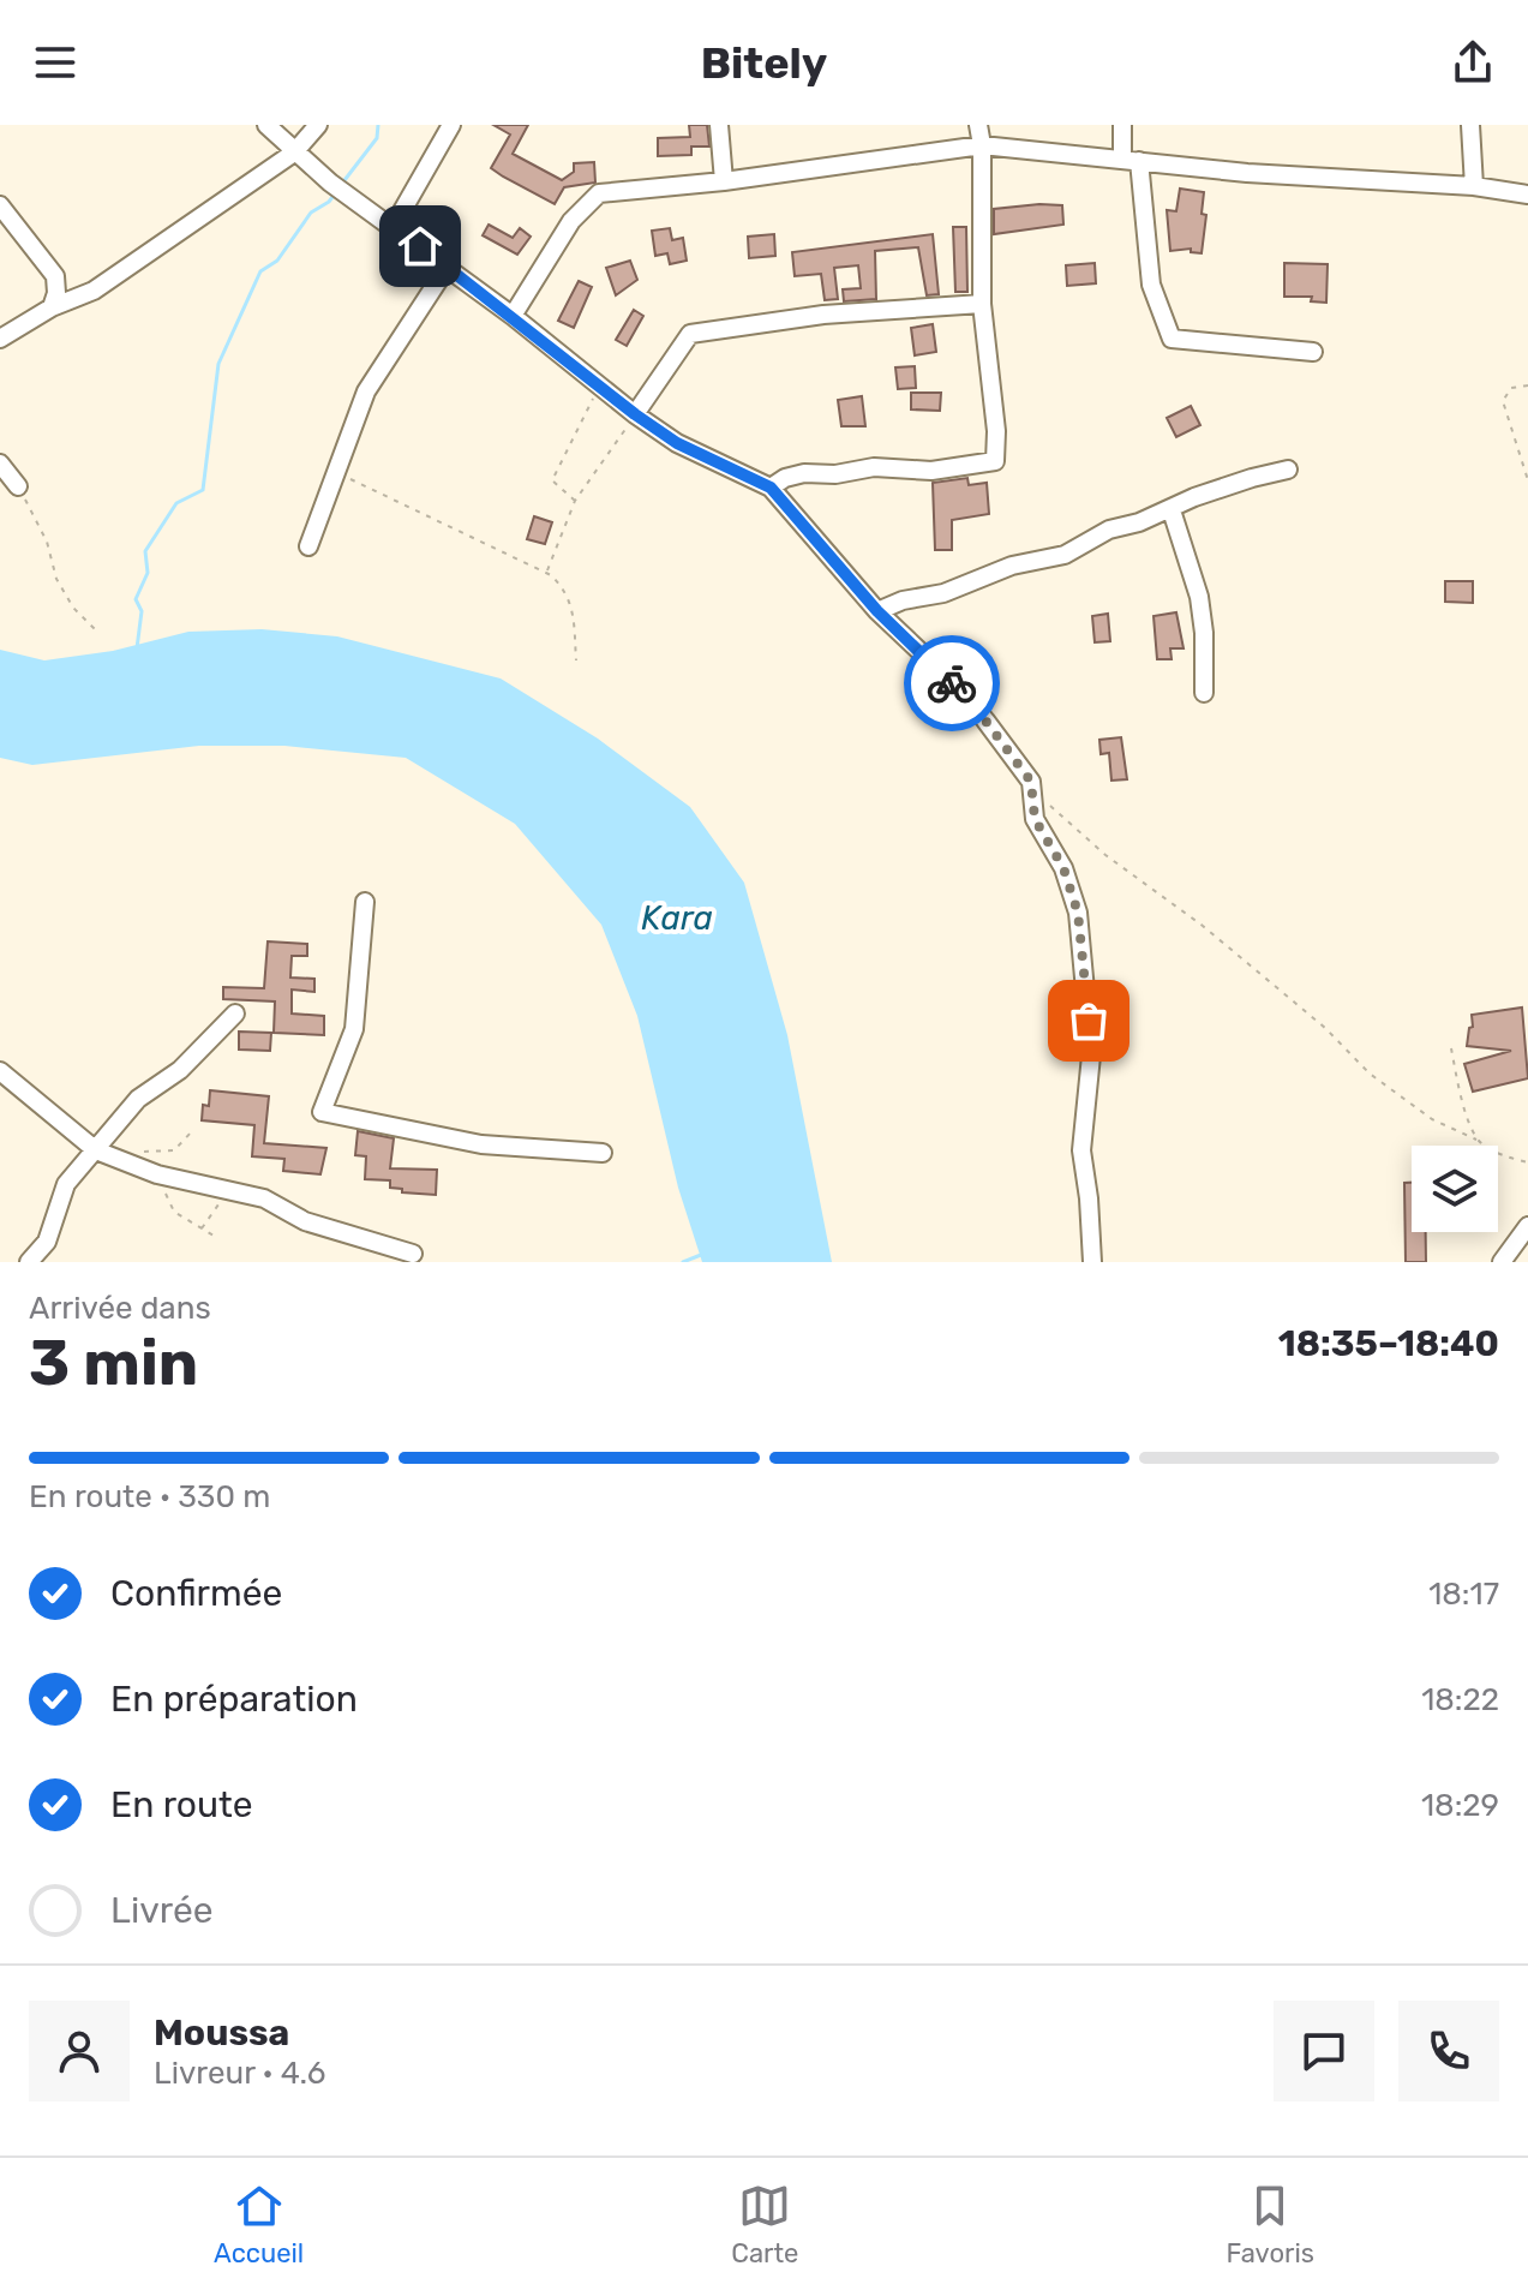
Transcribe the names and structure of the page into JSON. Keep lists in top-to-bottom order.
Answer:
{
  "water": ["Kara"],
  "page": {
    "header": "Bitely",
    "heading": ["3 min", "Arrivée dans", "18:35–18:40"],
    "panel": ["Moussa", "Livreur · 4.6"],
    "bar": "En route · 330 m",
    "list": [
      ["Confirmée", "18:17"],
      ["En préparation", "18:22"],
      ["En route", "18:29"],
      "Livrée"
    ],
    "tabs": ["Accueil", "Carte", "Favoris"]
  }
}
